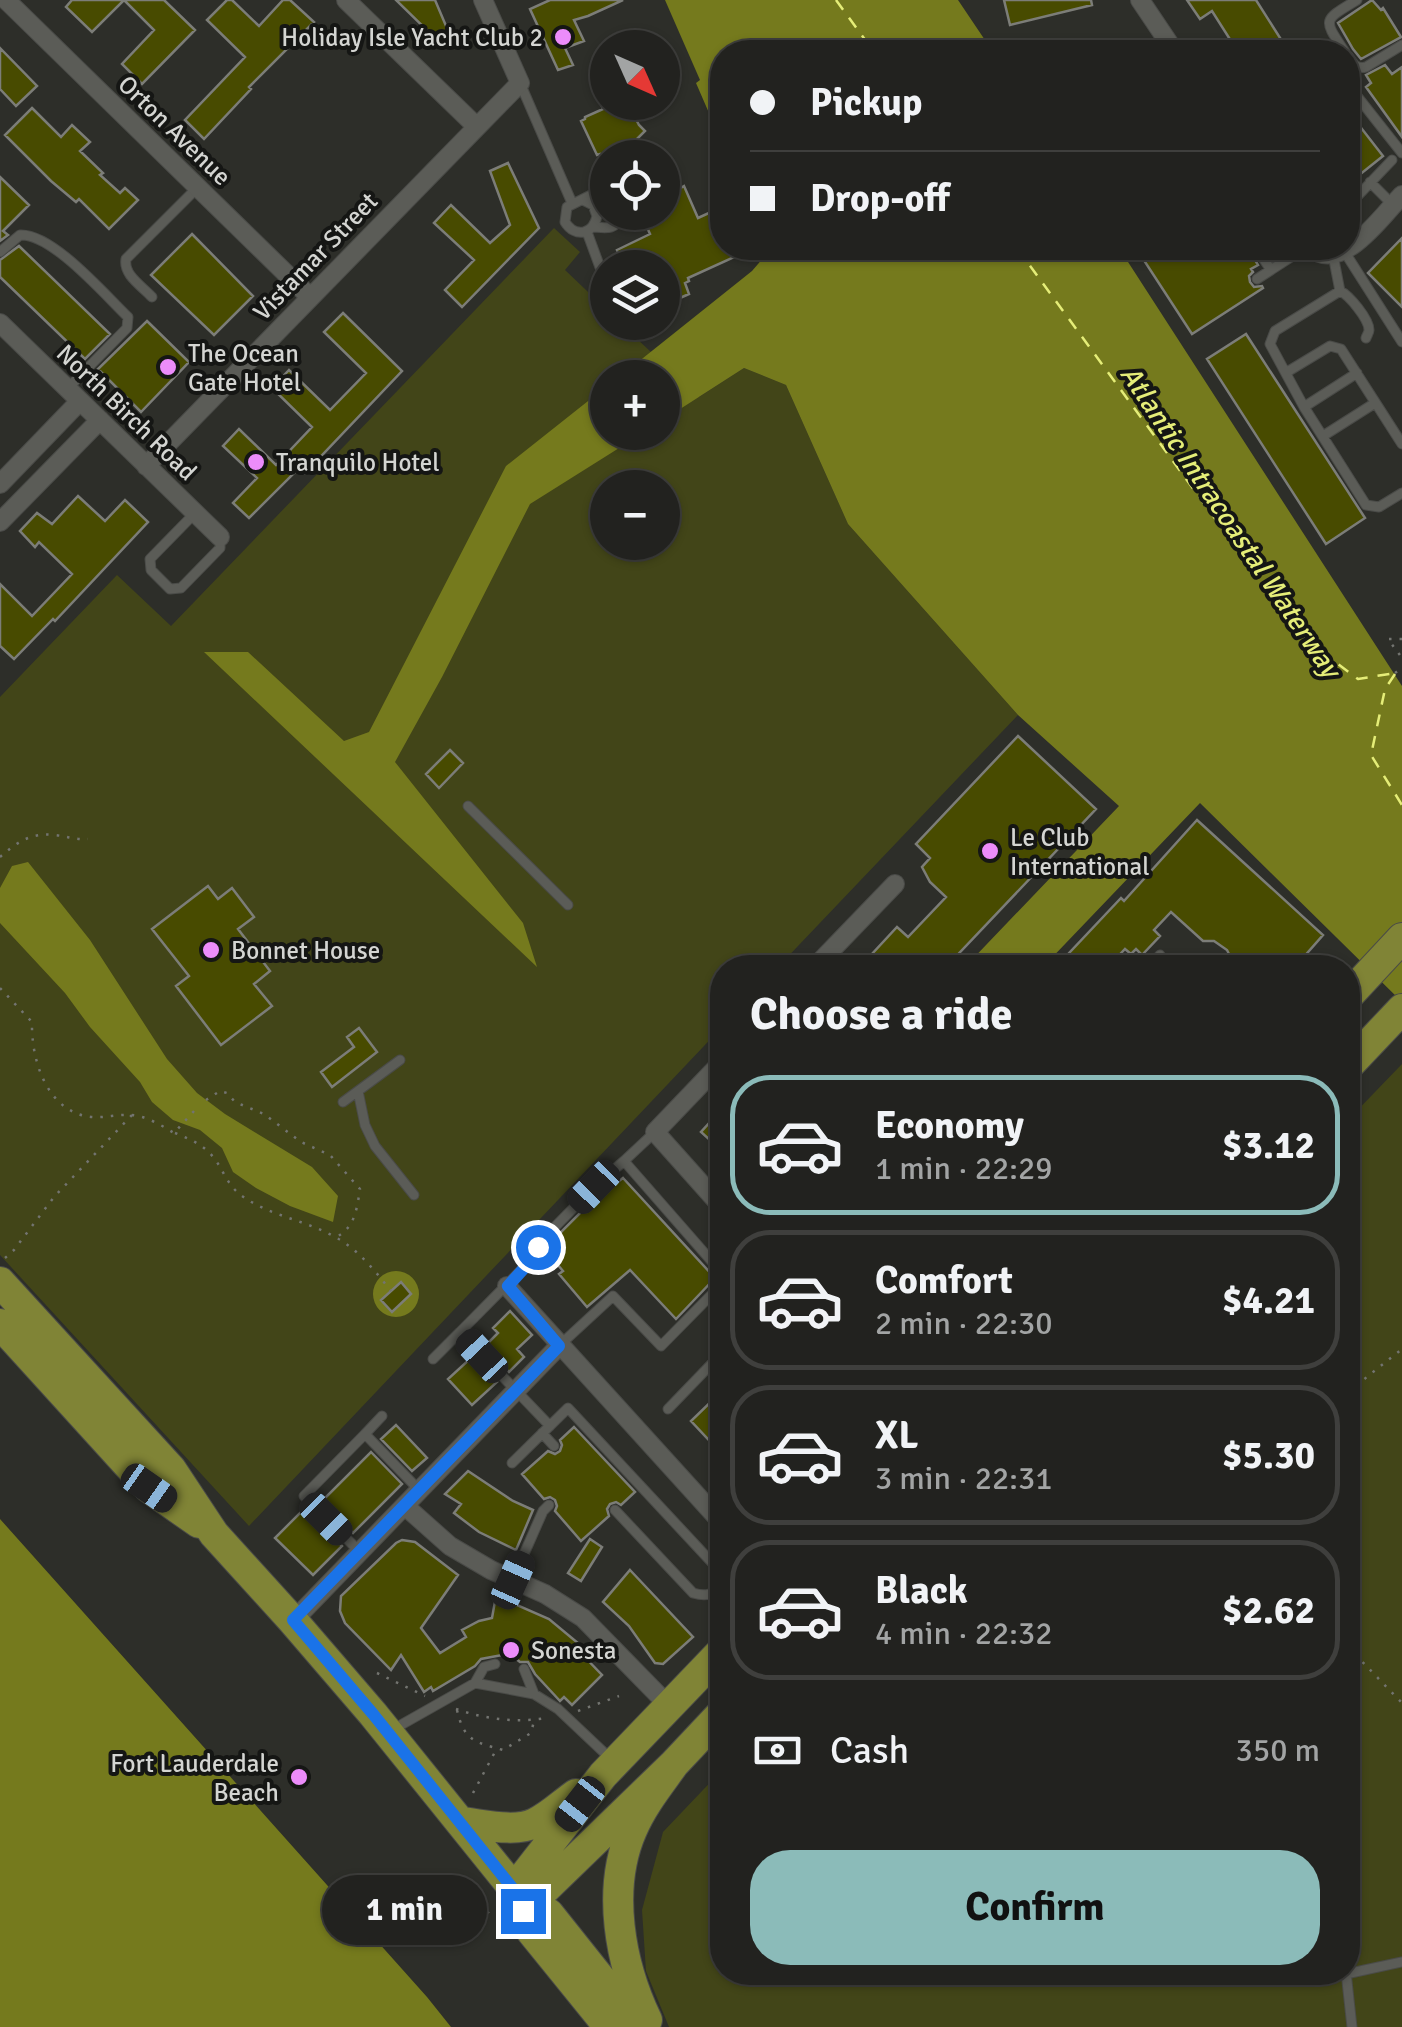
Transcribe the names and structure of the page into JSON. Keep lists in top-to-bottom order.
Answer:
{
  "streets": {
    "street": ["Orton Avenue", "Vistamar Street", "North Birch Road"]
  },
  "crossings": [
    ["Orton Avenue", "Vistamar Street"],
    ["Vistamar Street", "North Birch Road"]
  ],
  "water": ["Atlantic Intracoastal Waterway"],
  "places": [
    "Holiday Isle Yacht Club 2",
    "The Ocean Gate Hotel",
    "Tranquilo Hotel",
    "Le Club International",
    "Bonnet House",
    "Sonesta",
    "Fort Lauderdale Beach"
  ],
  "north": "bottom right",
  "page": {
    "map_buttons": ["+", "−"],
    "banner": ["Pickup", "Drop-off"],
    "heading": "Choose a ride",
    "list": [
      {
        "name": "Economy",
        "note": "1 min · 22:29",
        "value": "$3.12"
      },
      {
        "name": "Comfort",
        "note": "2 min · 22:30",
        "value": "$4.21"
      },
      {
        "name": "XL",
        "note": "3 min · 22:31",
        "value": "$5.30"
      },
      {
        "name": "Black",
        "note": "4 min · 22:32",
        "value": "$2.62"
      }
    ],
    "pay": ["Cash", "350 m"],
    "buttons": "Confirm",
    "bubble": "1 min"
  }
}
